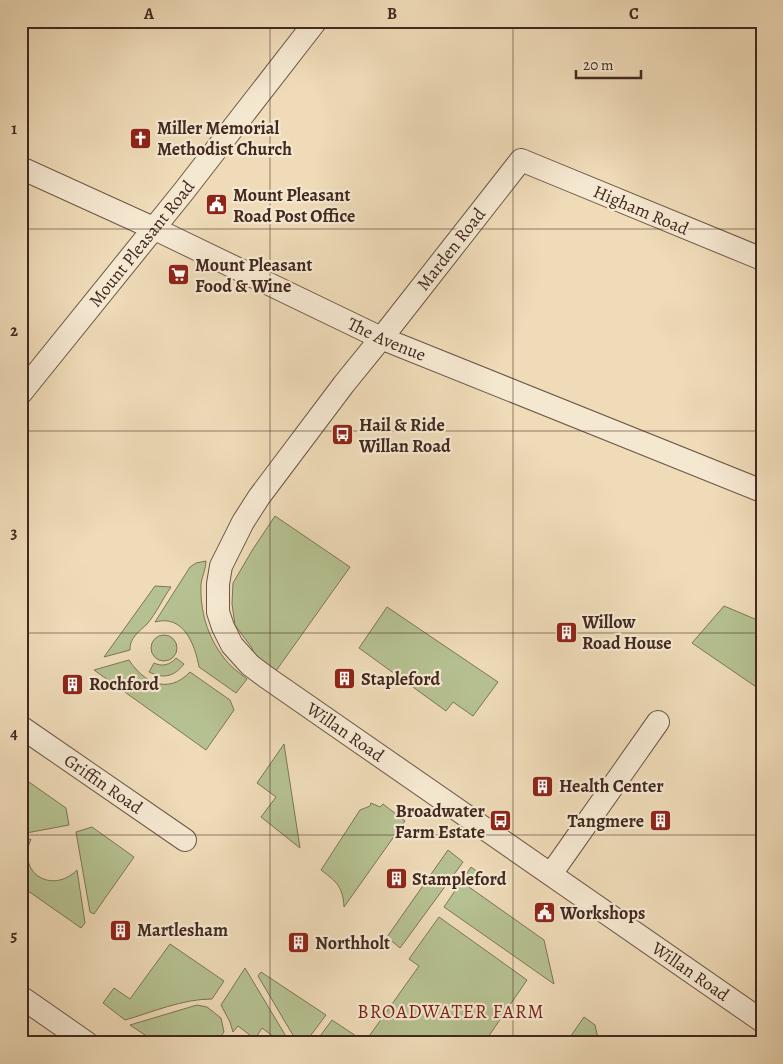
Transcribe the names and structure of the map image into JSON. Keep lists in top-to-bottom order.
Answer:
{
  "streets": {
    "street": [
      "Higham Road",
      "Mount Pleasant Road",
      "Marden Road",
      "The Avenue",
      "Willan Road",
      "Griffin Road"
    ]
  },
  "crossings": [
    ["Higham Road", "Marden Road"],
    ["Mount Pleasant Road", "The Avenue"],
    ["Marden Road", "The Avenue"],
    ["Marden Road", "Willan Road"],
    ["The Avenue", "Willan Road"]
  ],
  "districts": ["BROADWATER FARM"],
  "places": {
    "church": ["Miller Memorial Methodist Church"],
    "public building": ["Mount Pleasant Road Post Office", "Workshops"],
    "supermarket": ["Mount Pleasant Food & Wine"],
    "bus stop": ["Hail & Ride Willan Road", "Broadwater Farm Estate"],
    "building": [
      "Willow Road House",
      "Stapleford",
      "Rochford",
      "Health Center",
      "Tangmere",
      "Stampleford",
      "Martlesham",
      "Northholt"
    ]
  },
  "scale_bar": "20 m",
  "grid": {
    "columns": ["A", "B", "C"],
    "rows": [
      "1",
      "2",
      "3",
      "4",
      "5"
    ]
  }
}
